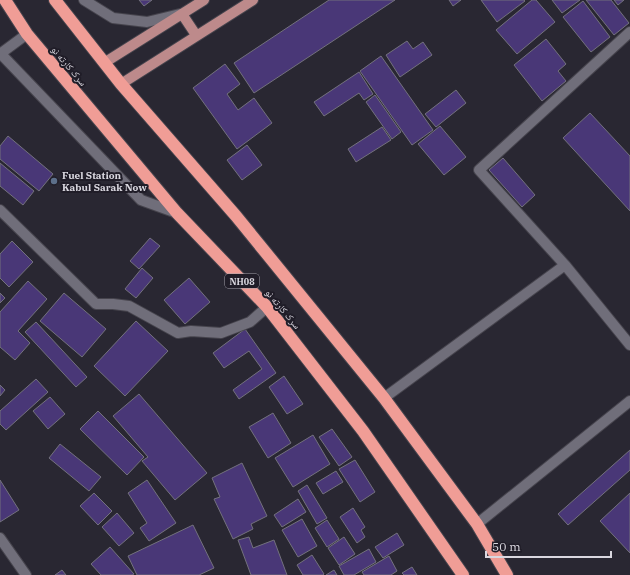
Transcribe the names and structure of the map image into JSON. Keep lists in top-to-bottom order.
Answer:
{
  "streets": {
    "highway": ["سرک کارته نو", "NH08"]
  },
  "places": ["Fuel Station Kabul Sarak Now"],
  "scale_bar": "50 m"
}
